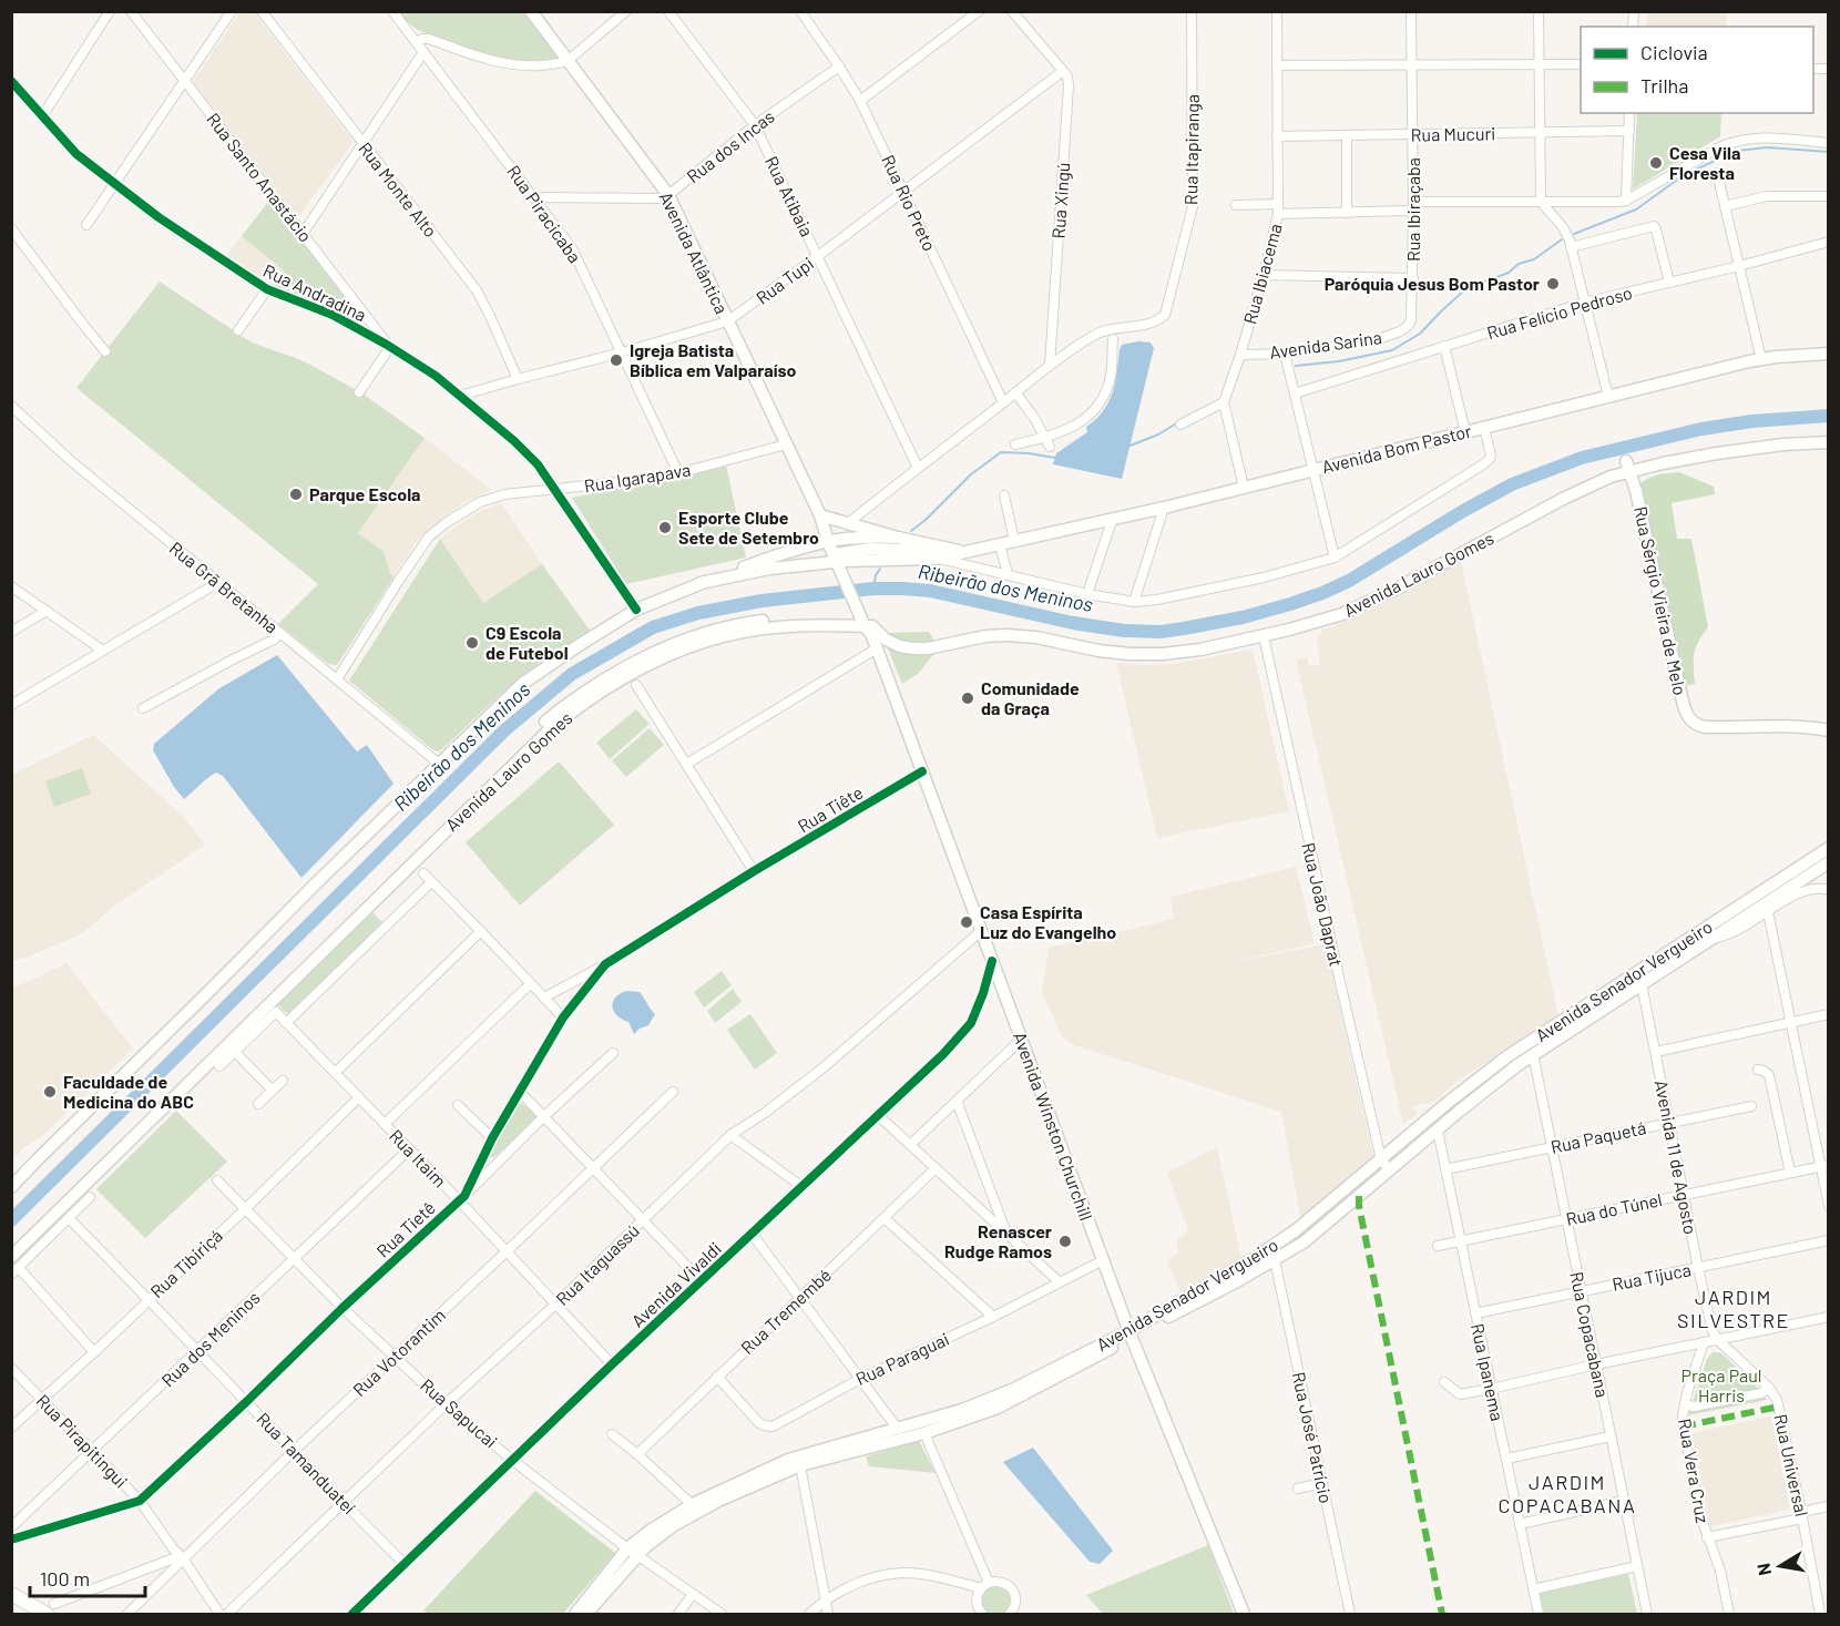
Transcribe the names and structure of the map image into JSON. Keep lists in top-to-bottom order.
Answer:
{
  "streets": {
    "main road": [
      "Avenida Atlântica",
      "Avenida Bom Pastor",
      "Avenida Lauro Gomes",
      "Rua Sérgio Vieira de Melo",
      "Avenida Senador Vergueiro",
      "Avenida Winston Churchill"
    ],
    "street": [
      "Rua Mucuri",
      "Rua dos Incas",
      "Rua Itapiranga",
      "Rua Santo Anastácio",
      "Rua Monte Alto",
      "Rua Atibaia",
      "Rua Xingú",
      "Rua Rio Preto",
      "Rua Ibiraçaba",
      "Rua Piracicaba",
      "Rua Ibiacema",
      "Rua Tupi",
      "Rua Andradina",
      "Rua Felício Pedroso",
      "Avenida Sarina",
      "Rua Igarapava",
      "Rua Grã Bretanha",
      "Rua Tiête",
      "Rua João Daprat",
      "Rua Paquetá",
      "Avenida 11 de Agosto",
      "Rua Itaim",
      "Rua do Túnel",
      "Rua Tietê",
      "Rua Tibiriçá",
      "Rua Itaguassú",
      "Rua Tijuca",
      "Avenida Vivaldi",
      "Rua Tremembé",
      "Rua Copacabana",
      "Rua dos Meninos",
      "Rua Votorantim",
      "Rua Paraguai",
      "Rua Ipanema",
      "Rua Sapucai",
      "Rua José Patrício",
      "Rua Pirapitingui",
      "Rua Tamanduateí",
      "Rua Universal",
      "Rua Vera Cruz"
    ]
  },
  "crossings": [
    ["Rua Mucuri", "Rua Ibiraçaba"],
    ["Rua Mucuri", "Rua Ibiacema"],
    ["Rua dos Incas", "Rua Atibaia"],
    ["Rua dos Incas", "Rua Rio Preto"],
    ["Rua dos Incas", "Rua Piracicaba"],
    ["Rua dos Incas", "Avenida Atlântica"],
    ["Rua Itapiranga", "Rua Xingú"],
    ["Rua Santo Anastácio", "Rua Andradina"],
    ["Rua Monte Alto", "Rua Tupi"],
    ["Rua Atibaia", "Rua Tupi"],
    ["Rua Xingú", "Rua Tupi"],
    ["Rua Rio Preto", "Rua Tupi"],
    ["Rua Ibiraçaba", "Avenida Sarina"],
    ["Rua Piracicaba", "Rua Tupi"],
    ["Rua Piracicaba", "Rua Igarapava"],
    ["Avenida Atlântica", "Rua Tupi"],
    ["Avenida Atlântica", "Avenida Bom Pastor"],
    ["Avenida Atlântica", "Rua Igarapava"],
    ["Avenida Atlântica", "Avenida Lauro Gomes"],
    ["Avenida Atlântica", "Avenida Winston Churchill"],
    ["Rua Ibiacema", "Avenida Sarina"],
    ["Rua Tupi", "Rua Andradina"],
    ["Rua Andradina", "Rua Igarapava"],
    ["Rua Igarapava", "Rua Grã Bretanha"],
    ["Avenida Lauro Gomes", "Rua Sérgio Vieira de Melo"],
    ["Avenida Lauro Gomes", "Rua João Daprat"],
    ["Avenida Lauro Gomes", "Avenida Winston Churchill"],
    ["Rua Tiête", "Avenida Winston Churchill"],
    ["Rua Tiête", "Rua Tietê"],
    ["Rua João Daprat", "Avenida Senador Vergueiro"],
    ["Avenida Senador Vergueiro", "Avenida Winston Churchill"],
    ["Avenida Senador Vergueiro", "Avenida 11 de Agosto"],
    ["Avenida Senador Vergueiro", "Rua Copacabana"],
    ["Avenida Senador Vergueiro", "Rua Ipanema"],
    ["Avenida Senador Vergueiro", "Rua Sapucai"],
    ["Avenida Senador Vergueiro", "Rua José Patrício"],
    ["Avenida Winston Churchill", "Rua Itaguassú"],
    ["Avenida Winston Churchill", "Avenida Vivaldi"],
    ["Avenida Winston Churchill", "Rua Paraguai"],
    ["Rua Paquetá", "Avenida 11 de Agosto"],
    ["Rua Paquetá", "Rua Copacabana"],
    ["Rua Paquetá", "Rua Ipanema"],
    ["Avenida 11 de Agosto", "Rua do Túnel"],
    ["Avenida 11 de Agosto", "Rua Tijuca"],
    ["Avenida 11 de Agosto", "Rua Universal"],
    ["Rua Itaim", "Rua Tietê"],
    ["Rua Itaim", "Rua Tibiriçá"],
    ["Rua Itaim", "Rua Itaguassú"],
    ["Rua Itaim", "Avenida Vivaldi"],
    ["Rua Itaim", "Rua dos Meninos"],
    ["Rua Itaim", "Rua Votorantim"],
    ["Rua do Túnel", "Rua Copacabana"],
    ["Rua do Túnel", "Rua Ipanema"],
    ["Rua Tietê", "Rua Sapucai"],
    ["Rua Tietê", "Rua Pirapitingui"],
    ["Rua Tietê", "Rua Tamanduateí"],
    ["Rua Tibiriçá", "Rua Sapucai"],
    ["Rua Tibiriçá", "Rua Pirapitingui"],
    ["Rua Tibiriçá", "Rua Tamanduateí"],
    ["Rua Itaguassú", "Rua Sapucai"],
    ["Rua Itaguassú", "Rua Tamanduateí"],
    ["Rua Tijuca", "Rua Copacabana"],
    ["Rua Tijuca", "Rua Ipanema"],
    ["Avenida Vivaldi", "Rua Sapucai"],
    ["Avenida Vivaldi", "Rua Tamanduateí"],
    ["Rua Tremembé", "Rua Paraguai"],
    ["Rua dos Meninos", "Rua Sapucai"],
    ["Rua dos Meninos", "Rua Pirapitingui"],
    ["Rua dos Meninos", "Rua Tamanduateí"],
    ["Rua Votorantim", "Rua Sapucai"],
    ["Rua Votorantim", "Rua Pirapitingui"],
    ["Rua Votorantim", "Rua Tamanduateí"]
  ],
  "districts": ["JARDIM SILVESTRE", "JARDIM COPACABANA"],
  "water": ["Ribeirão dos Meninos"],
  "parks": ["Praça Paul Harris"],
  "places": [
    "Cesa Vila Floresta",
    "Paróquia Jesus Bom Pastor",
    "Igreja Batista Bíblica em Valparaíso",
    "Parque Escola",
    "Esporte Clube Sete de Setembro",
    "C9 Escola de Futebol",
    "Comunidade da Graça",
    "Casa Espírita Luz do Evangelho",
    "Faculdade de Medicina do ABC",
    "Renascer Rudge Ramos"
  ],
  "legend": ["Ciclovia", "Trilha"],
  "scale_bar": "100 m",
  "north": "left"
}
